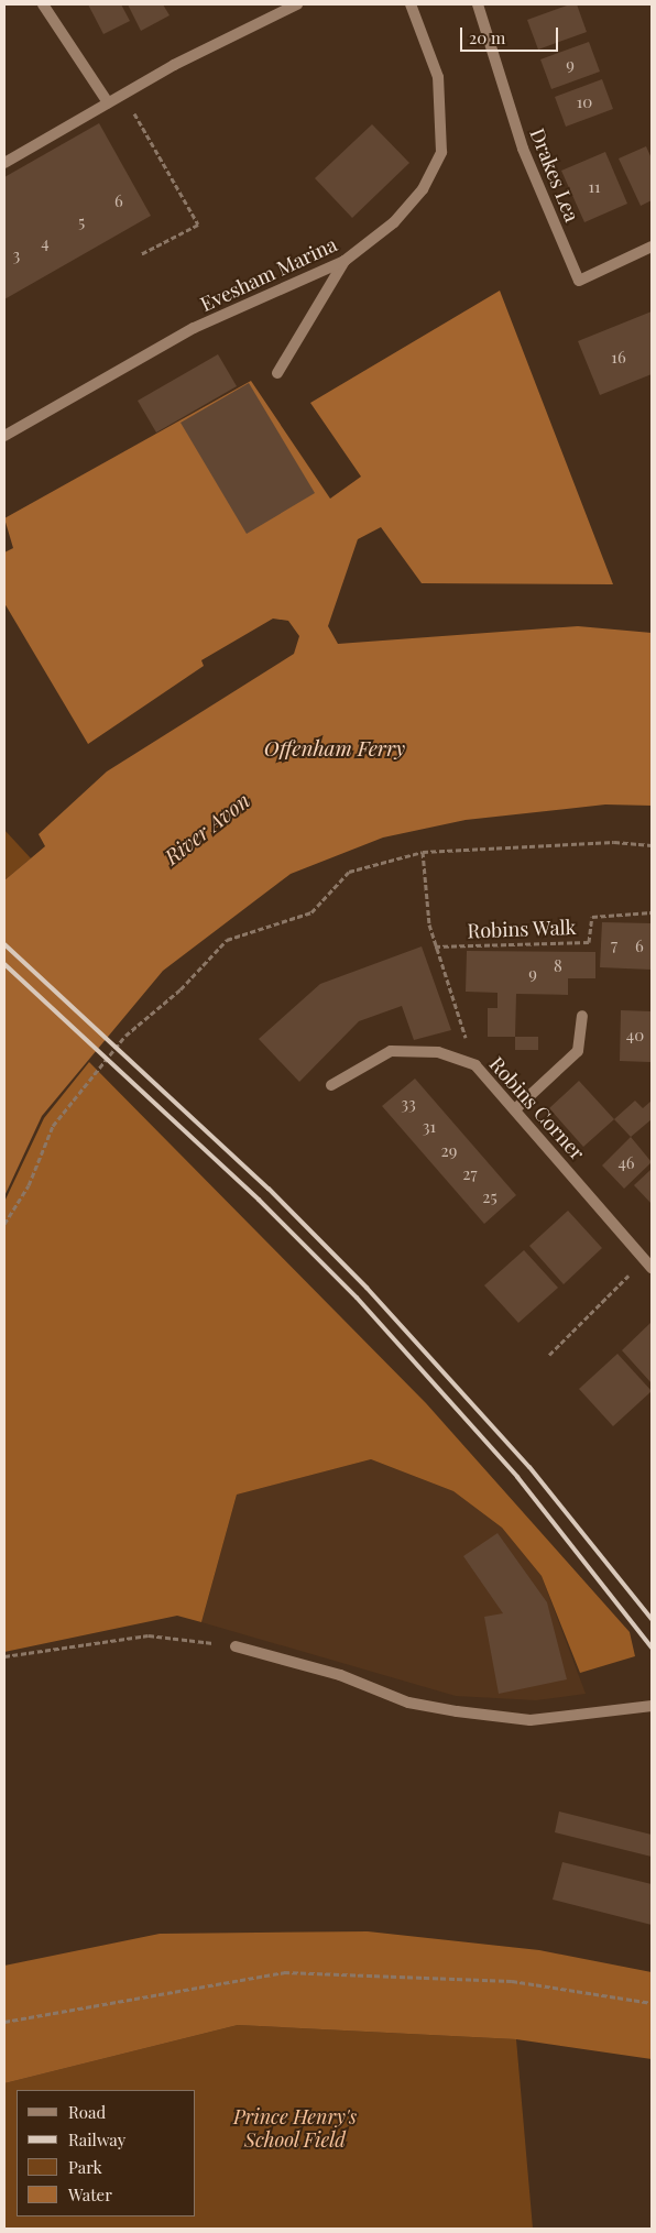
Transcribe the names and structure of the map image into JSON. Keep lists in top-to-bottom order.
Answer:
{
  "streets": {
    "street": ["Drakes Lea", "Evesham Marina", "Robins Corner"],
    "path": ["Robins Walk"]
  },
  "water": ["Offenham Ferry", "River Avon"],
  "parks": ["Prince Henry's School Field"],
  "house_numbers": [
    "9",
    "10",
    "11",
    "6",
    "5",
    "4",
    "3",
    "16",
    "7",
    "6",
    "8",
    "9",
    "40",
    "33",
    "31",
    "29",
    "46",
    "27",
    "25"
  ],
  "legend": [
    "Road",
    "Railway",
    "Park",
    "Water"
  ],
  "scale_bar": "20 m"
}
